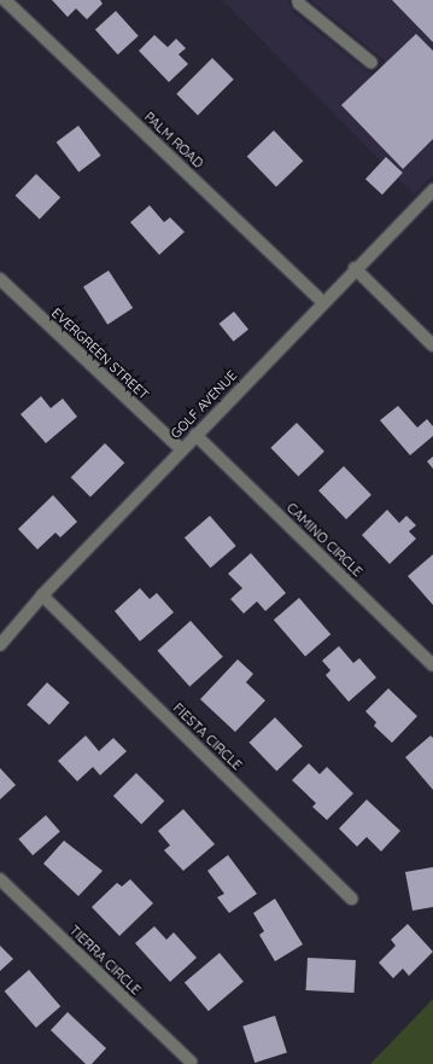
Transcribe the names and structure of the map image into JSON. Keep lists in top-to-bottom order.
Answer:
{
  "streets": {
    "street": [
      "PALM ROAD",
      "EVERGREEN STREET",
      "GOLF AVENUE",
      "CAMINO CIRCLE",
      "FIESTA CIRCLE",
      "TIERRA CIRCLE"
    ]
  },
  "crossings": [
    ["PALM ROAD", "GOLF AVENUE"],
    ["EVERGREEN STREET", "GOLF AVENUE"],
    ["GOLF AVENUE", "CAMINO CIRCLE"],
    ["GOLF AVENUE", "FIESTA CIRCLE"]
  ]
}
